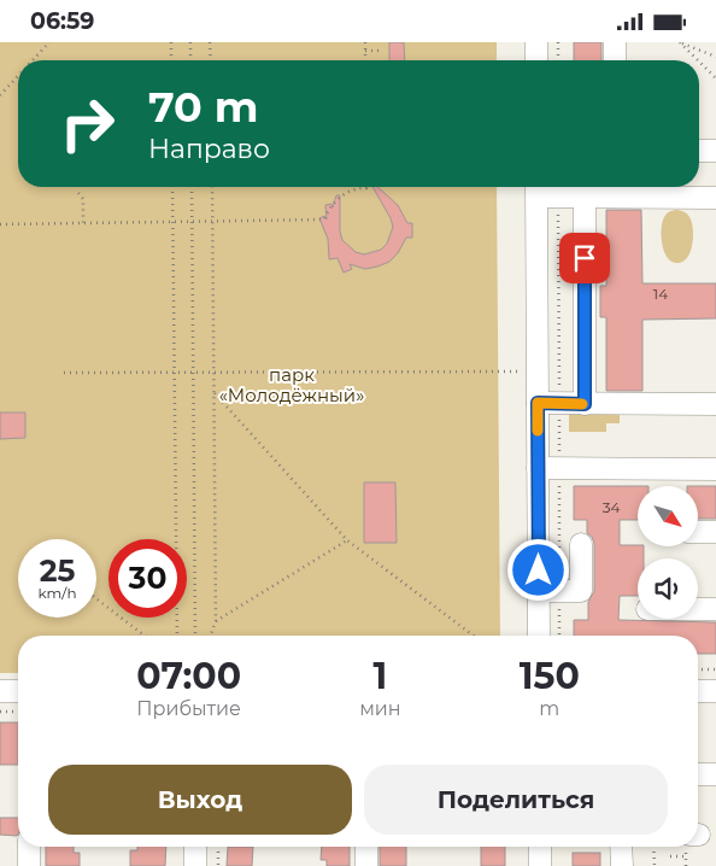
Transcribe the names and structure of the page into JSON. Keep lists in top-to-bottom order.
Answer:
{
  "parks": ["парк «Молодёжный»"],
  "house_numbers": ["14", "34"],
  "north": "bottom right",
  "page": {
    "status": "06:59",
    "turn": ["70 m", "Направо"],
    "speed": "25 km/h",
    "limit": "30",
    "eta": [
      "07:00",
      "Прибытие",
      "1",
      "мин",
      "150",
      "m"
    ],
    "buttons": ["Выход", "Поделиться"]
  }
}
